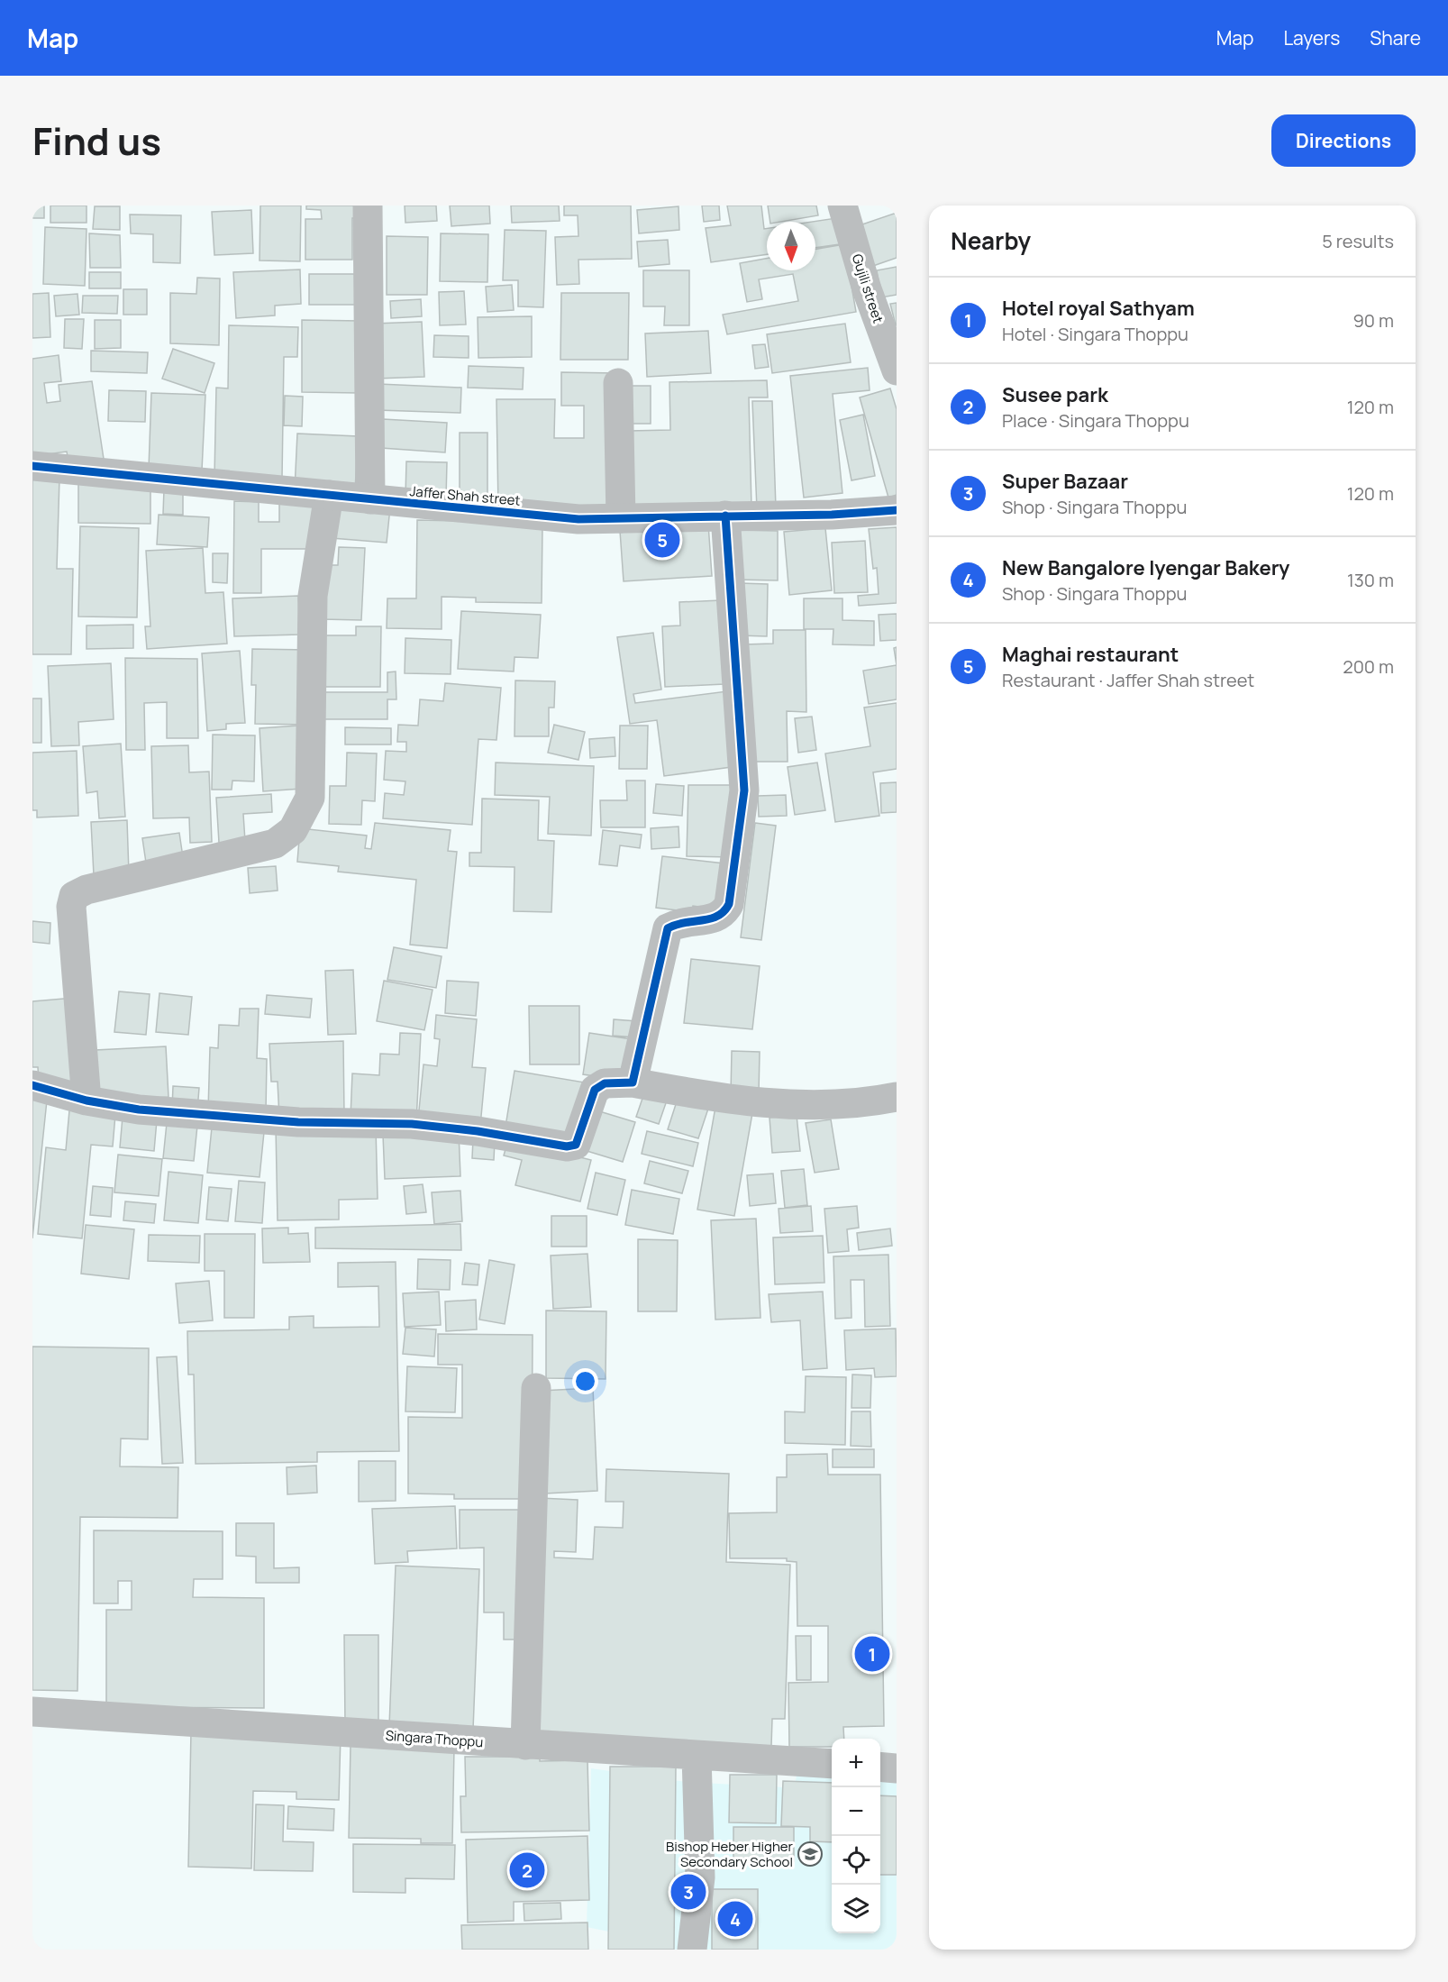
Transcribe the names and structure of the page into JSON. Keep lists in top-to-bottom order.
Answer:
{
  "streets": {
    "street": ["Gujili street", "Jaffer Shah street", "Singara Thoppu"]
  },
  "places": {
    "school or university": ["Bishop Heber Higher Secondary School"]
  },
  "north": "bottom",
  "page": {
    "header": "Map",
    "nav": ["Map", "Layers", "Share"],
    "title": "Find us",
    "buttons": "Directions",
    "heading": ["Nearby", "5 results"],
    "list": [
      {
        "mark": "1",
        "name": "Hotel royal Sathyam",
        "note": "Hotel · Singara Thoppu",
        "value": "90 m"
      },
      {
        "mark": "2",
        "name": "Susee park",
        "note": "Place · Singara Thoppu",
        "value": "120 m"
      },
      {
        "mark": "3",
        "name": "Super Bazaar",
        "note": "Shop · Singara Thoppu",
        "value": "120 m"
      },
      {
        "mark": "4",
        "name": "New Bangalore Iyengar Bakery",
        "note": "Shop · Singara Thoppu",
        "value": "130 m"
      },
      {
        "mark": "5",
        "name": "Maghai restaurant",
        "note": "Restaurant · Jaffer Shah street",
        "value": "200 m"
      }
    ],
    "pins": [
      "5",
      "1",
      "2",
      "3",
      "4"
    ],
    "map_buttons": ["+", "−"]
  }
}
